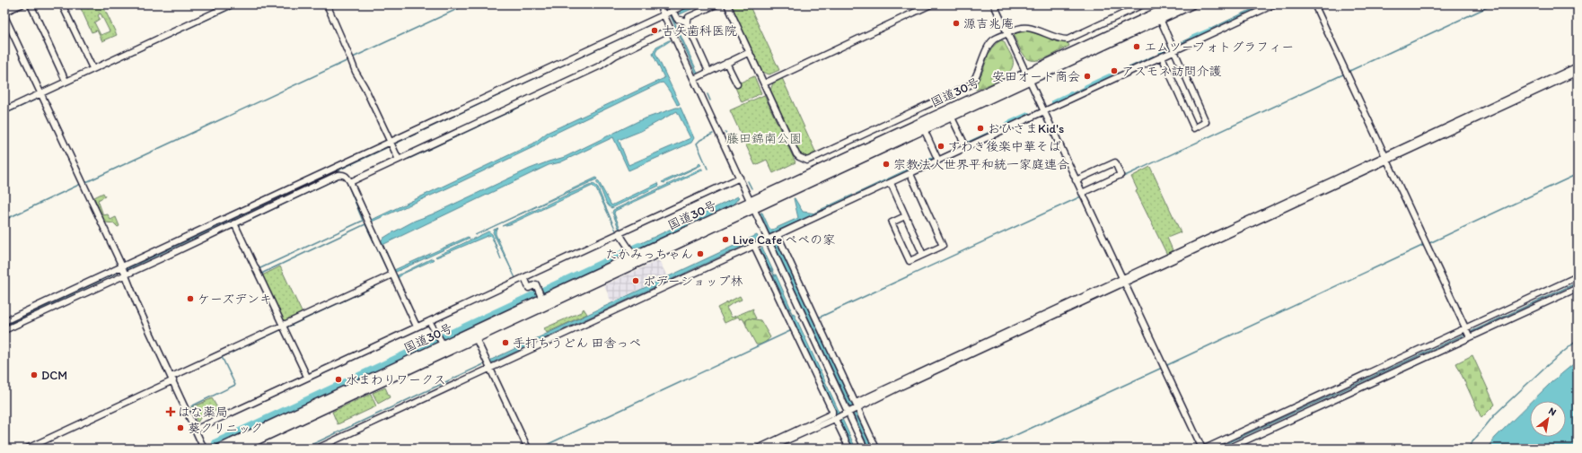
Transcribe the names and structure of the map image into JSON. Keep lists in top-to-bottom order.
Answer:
{
  "streets": {
    "highway": ["国道30号"]
  },
  "parks": ["藤田錦南公園"],
  "places": {
    "other": [
      "源吉兆庵",
      "古矢歯科医院",
      "エムツーフォトグラフィー",
      "アスモネ訪問介護",
      "安田オート商会",
      "おひさまKid's",
      "すわき後楽中華そば",
      "宗教法人世界平和統一家庭連合",
      "Live Cafe ペペの家",
      "たかみっちゃん",
      "ボデーショップ林",
      "ケーズデンキ",
      "手打ちうどん 田舎っぺ",
      "DCM",
      "水まわりワークス",
      "葵クリニック"
    ],
    "health": ["はな薬局"]
  },
  "north": "top right"
}
